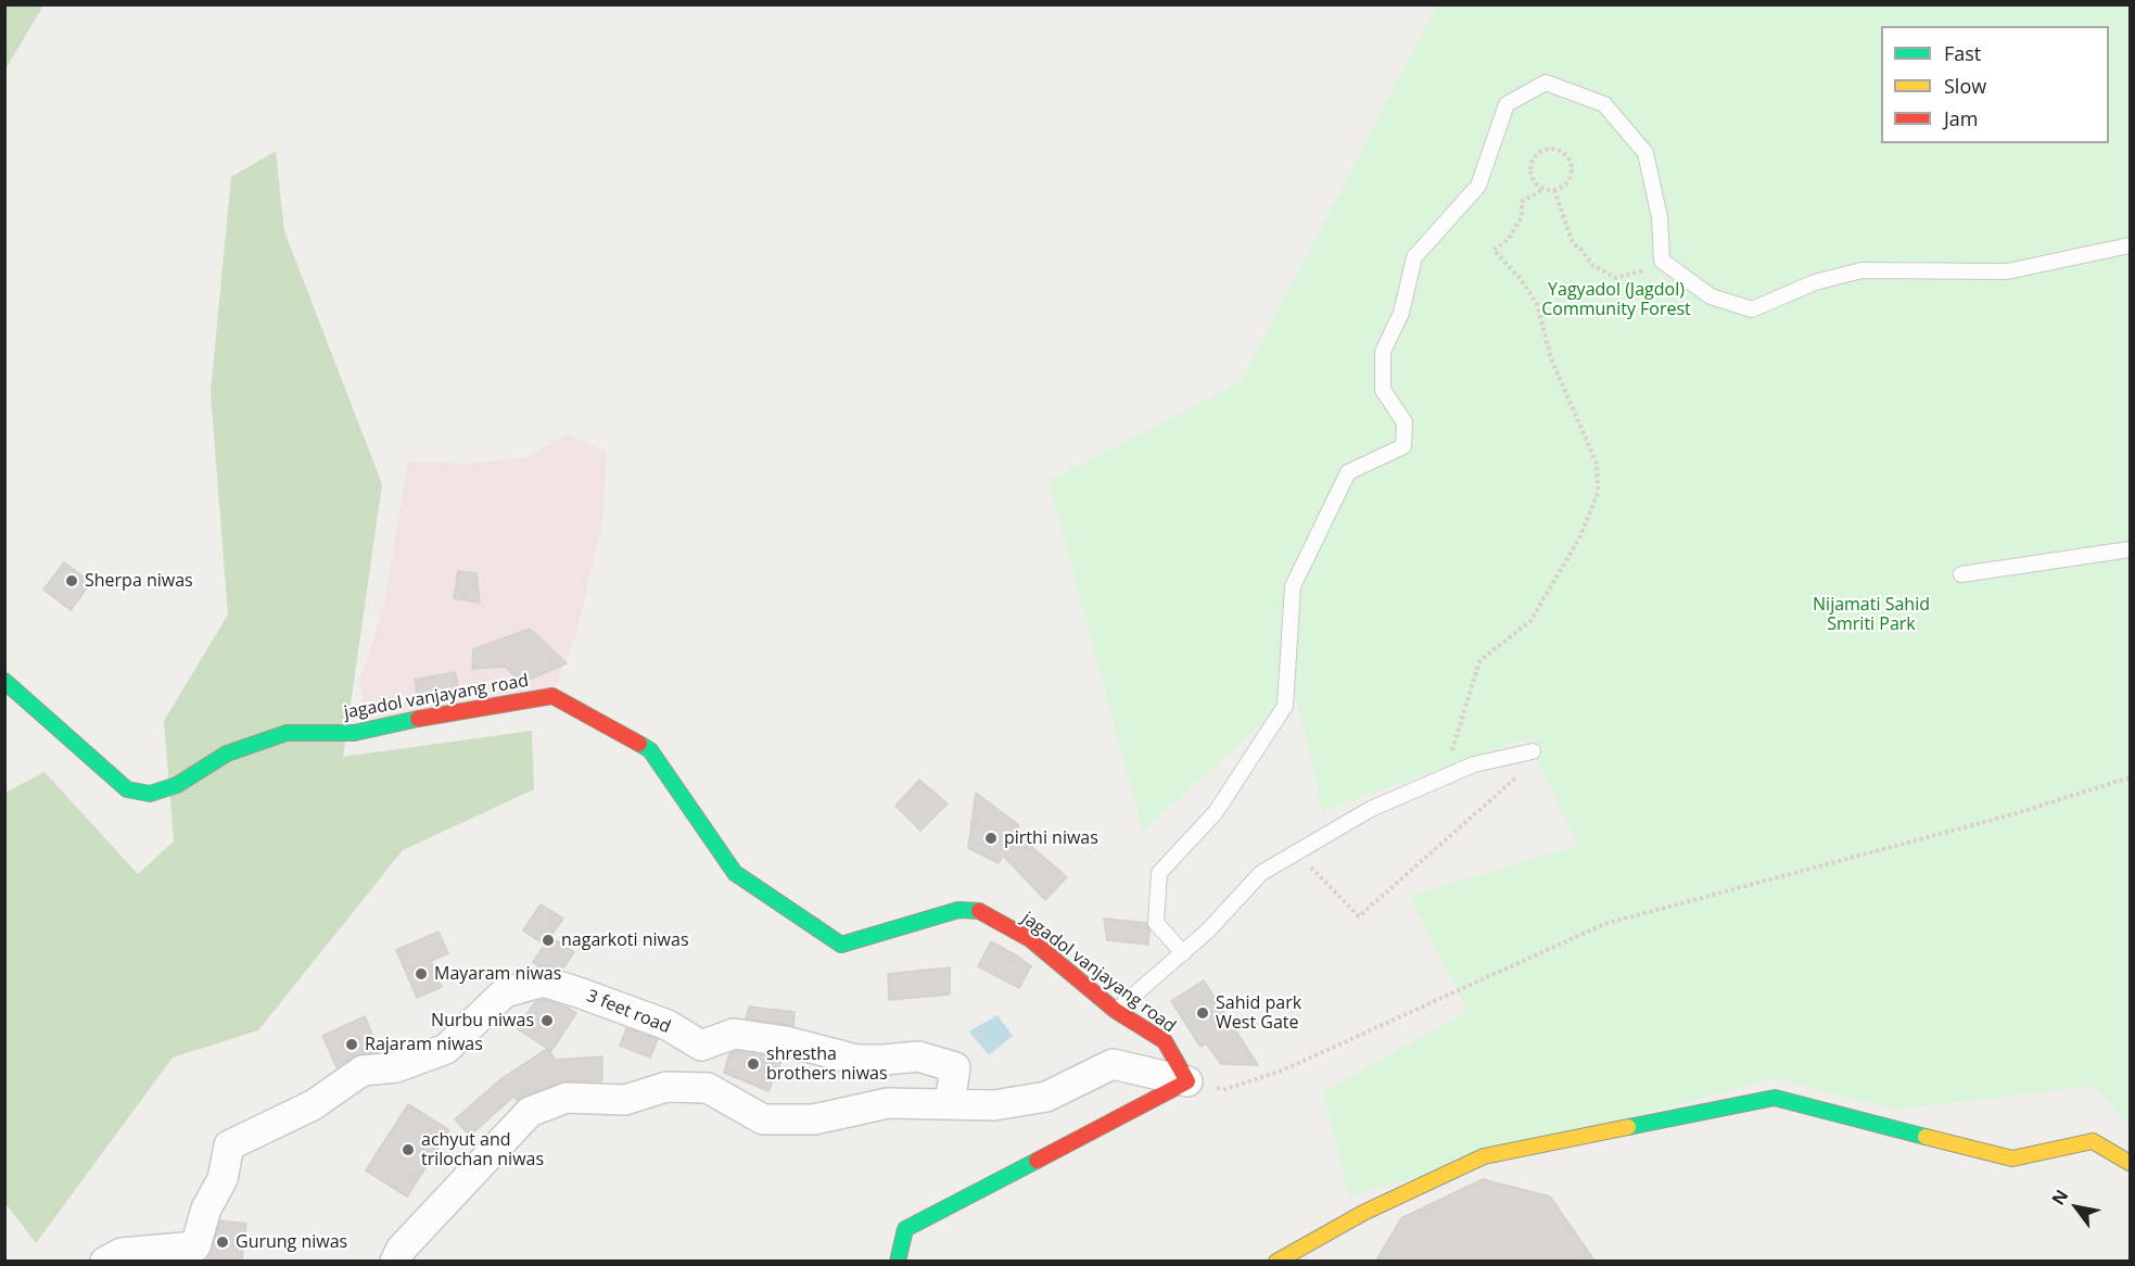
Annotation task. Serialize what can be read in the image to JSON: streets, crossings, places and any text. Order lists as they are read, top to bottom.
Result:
{
  "streets": {
    "street": ["jagadol vanjayang road", "3 feet road"]
  },
  "parks": ["Yagyadol (Jagdol) Community Forest", "Nijamati Sahid Smriti Park"],
  "places": [
    "Sherpa niwas",
    "pirthi niwas",
    "nagarkoti niwas",
    "Mayaram niwas",
    "Sahid park West Gate",
    "Nurbu niwas",
    "Rajaram niwas",
    "shrestha brothers niwas",
    "achyut and trilochan niwas",
    "Gurung niwas"
  ],
  "legend": ["Fast", "Slow", "Jam"],
  "north": "top left"
}
